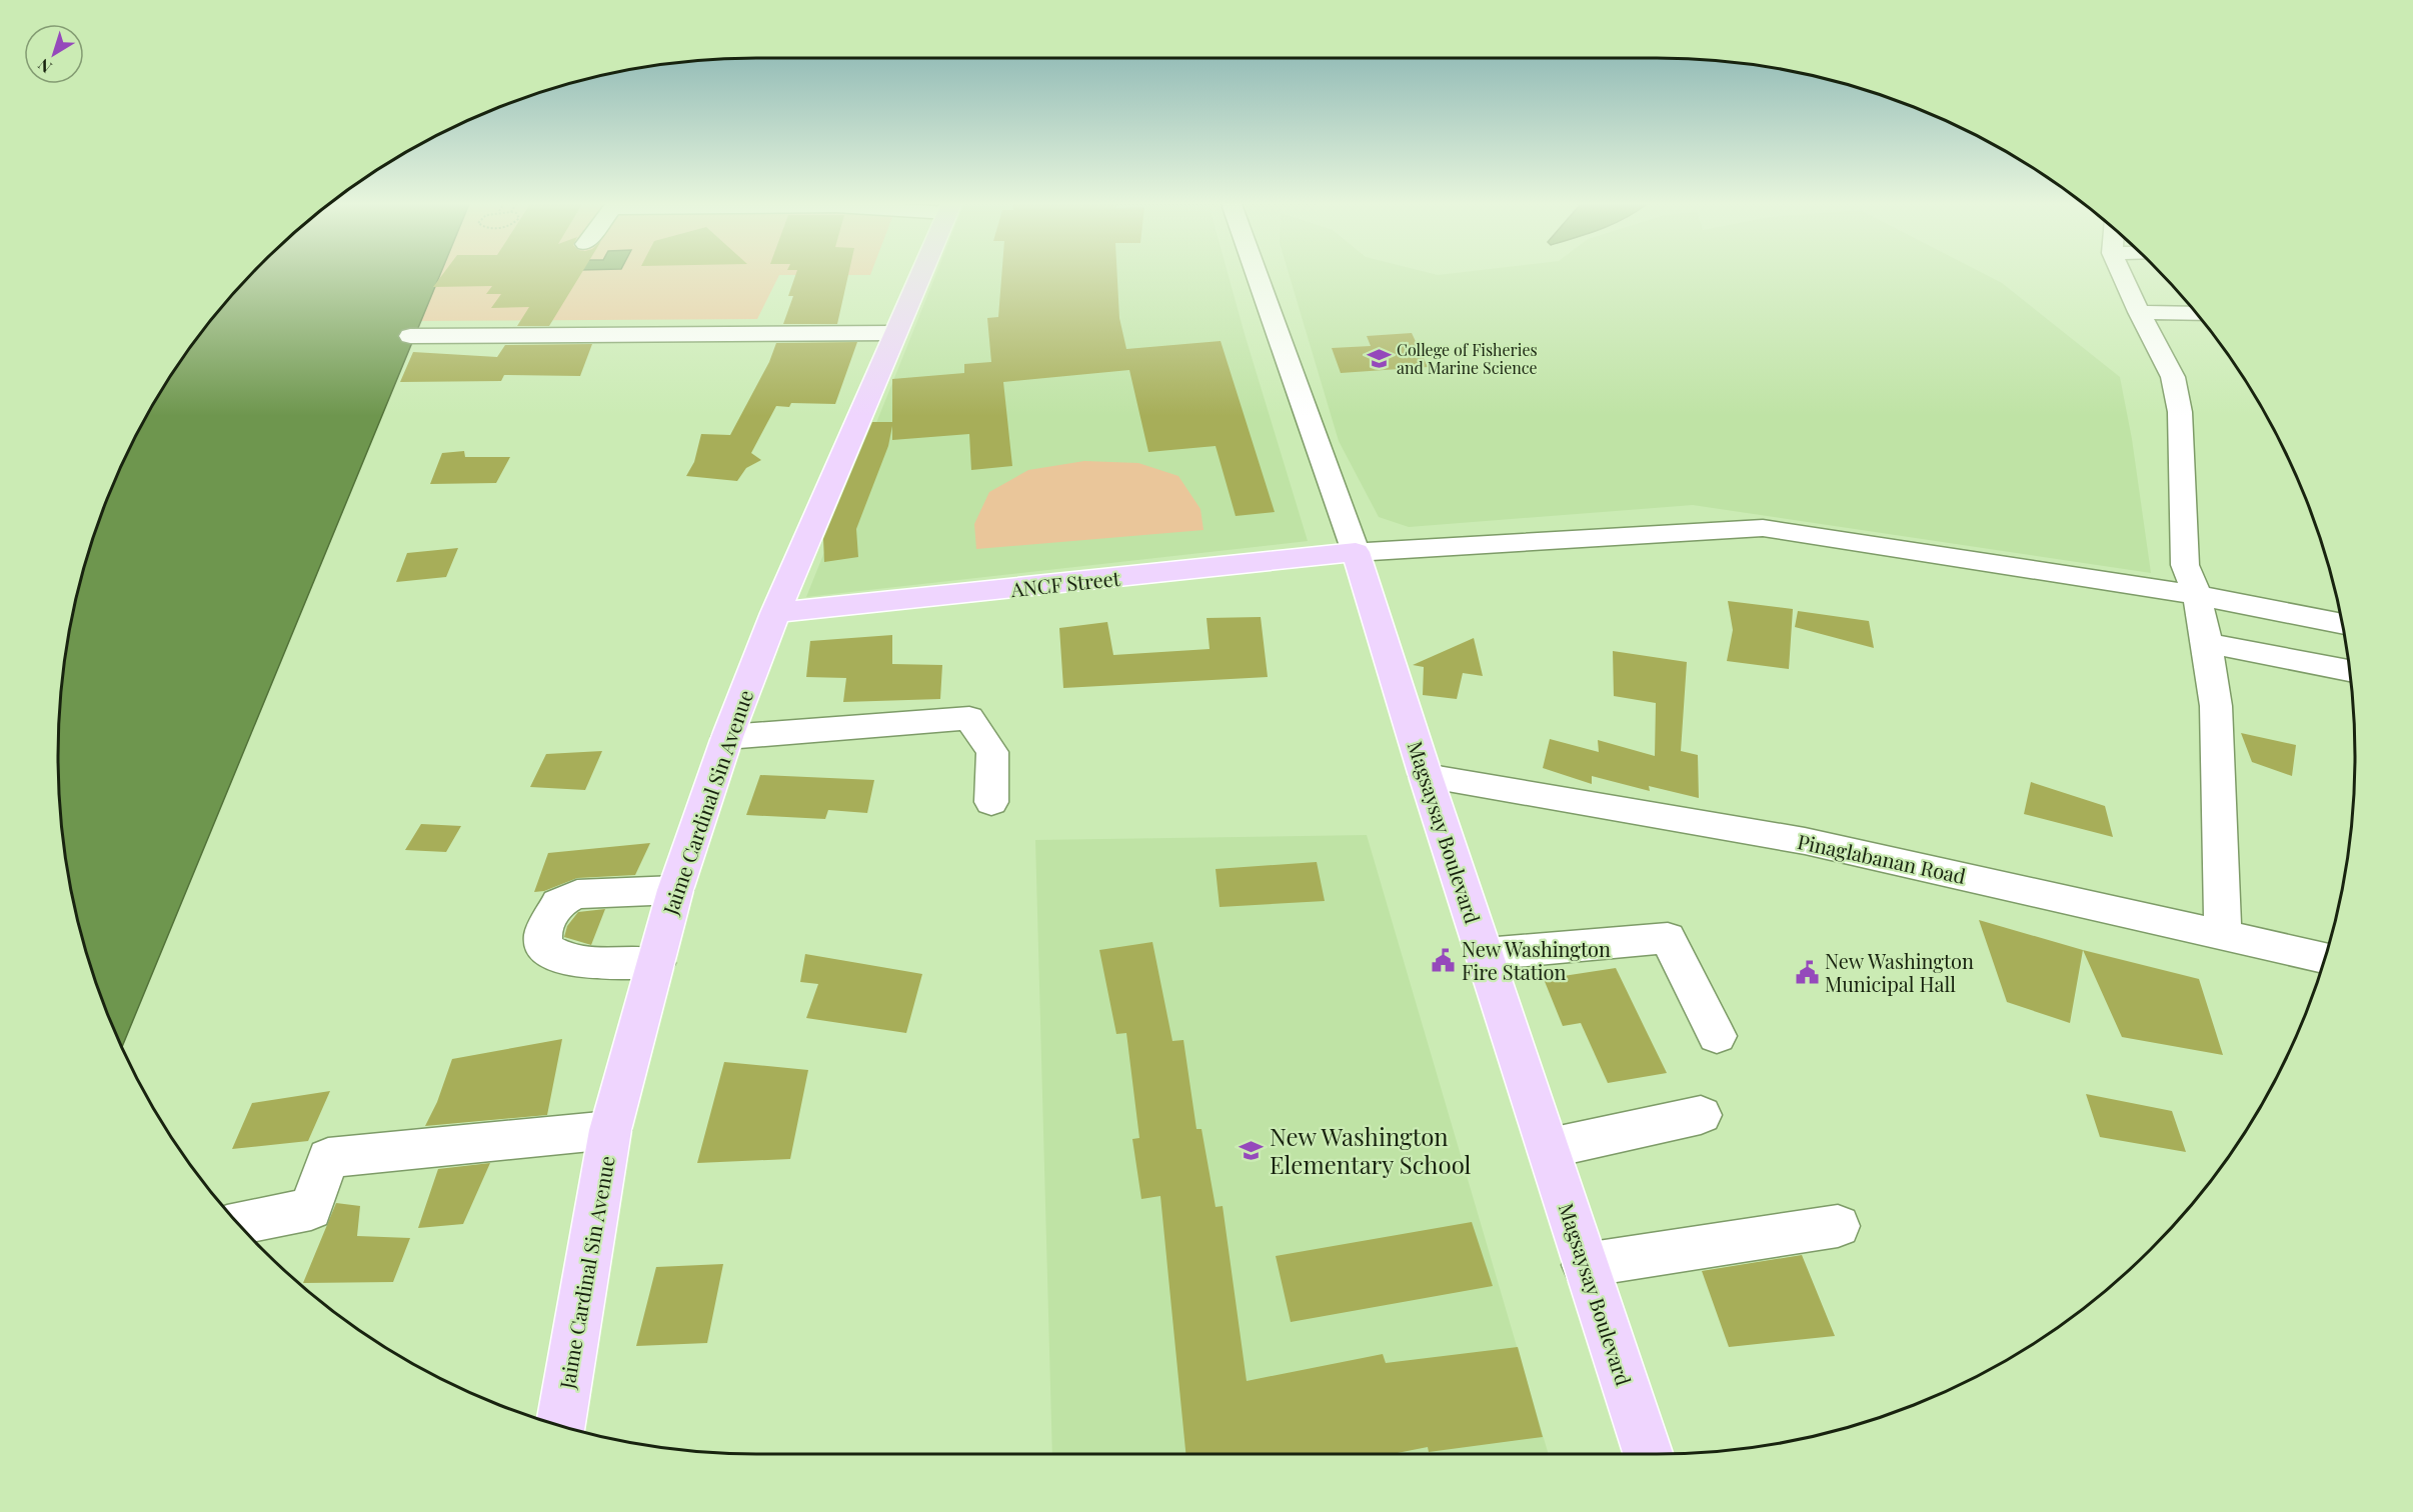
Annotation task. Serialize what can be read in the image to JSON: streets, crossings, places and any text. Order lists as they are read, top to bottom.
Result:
{
  "streets": {
    "main road": ["ANCF Street", "Jaime Cardinal Sin Avenue", "Magsaysay Boulevard"],
    "street": ["Pinaglabanan Road"]
  },
  "crossings": [
    ["ANCF Street", "Jaime Cardinal Sin Avenue"],
    ["ANCF Street", "Magsaysay Boulevard"],
    ["Magsaysay Boulevard", "Pinaglabanan Road"]
  ],
  "places": {
    "school or university": ["College of Fisheries and Marine Science", "New Washington Elementary School"],
    "public building": ["New Washington Fire Station", "New Washington Municipal Hall"]
  },
  "north": "bottom left"
}
